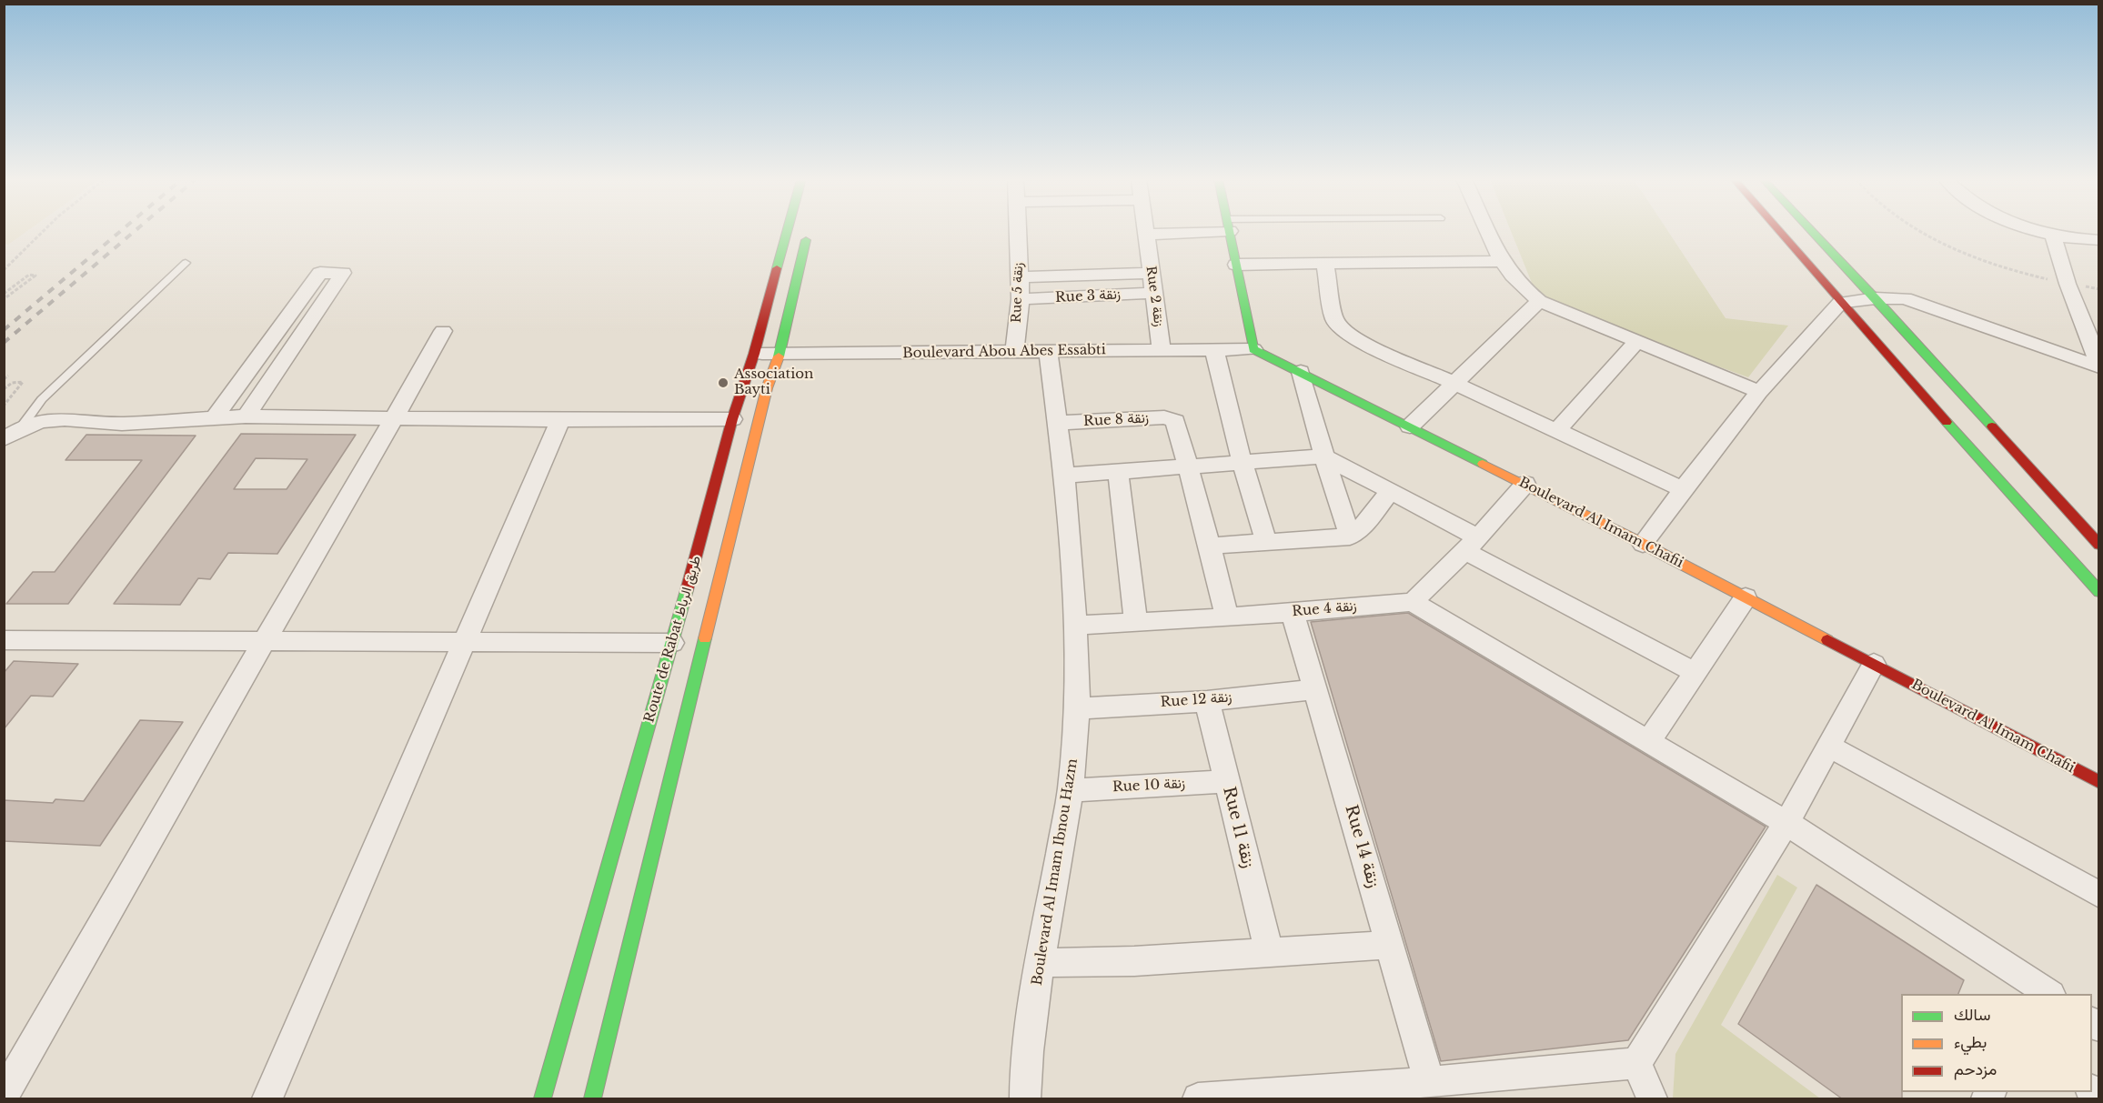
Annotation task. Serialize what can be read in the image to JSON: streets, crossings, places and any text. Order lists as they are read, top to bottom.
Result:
{
  "streets": {
    "street": [
      "Rue 5 زنقة",
      "Rue 3 زنقة",
      "Rue 2 زنقة",
      "Boulevard Abou Abes Essabti",
      "Rue 8 زنقة",
      "Boulevard Al Imam Chafii",
      "Rue 4 زنقة",
      "Route de Rabat طريق الرباط",
      "Rue 12 زنقة",
      "Rue 10 زنقة",
      "Rue 11 زنقة",
      "Rue 14 زنقة",
      "Boulevard Al Imam Ibnou Hazm"
    ]
  },
  "crossings": [
    ["Rue 5 زنقة", "Rue 3 زنقة"],
    ["Rue 5 زنقة", "Boulevard Abou Abes Essabti"],
    ["Rue 3 زنقة", "Rue 2 زنقة"],
    ["Rue 2 زنقة", "Boulevard Abou Abes Essabti"],
    ["Boulevard Abou Abes Essabti", "Boulevard Al Imam Chafii"],
    ["Boulevard Abou Abes Essabti", "Route de Rabat طريق الرباط"],
    ["Boulevard Abou Abes Essabti", "Boulevard Al Imam Ibnou Hazm"],
    ["Rue 8 زنقة", "Boulevard Al Imam Ibnou Hazm"],
    ["Rue 4 زنقة", "Rue 14 زنقة"],
    ["Rue 4 زنقة", "Boulevard Al Imam Ibnou Hazm"],
    ["Rue 12 زنقة", "Rue 11 زنقة"],
    ["Rue 12 زنقة", "Rue 14 زنقة"],
    ["Rue 12 زنقة", "Boulevard Al Imam Ibnou Hazm"],
    ["Rue 10 زنقة", "Rue 11 زنقة"],
    ["Rue 10 زنقة", "Boulevard Al Imam Ibnou Hazm"]
  ],
  "places": ["Association Bayti"],
  "legend": ["سالك", "بطيء", "مزدحم"]
}
